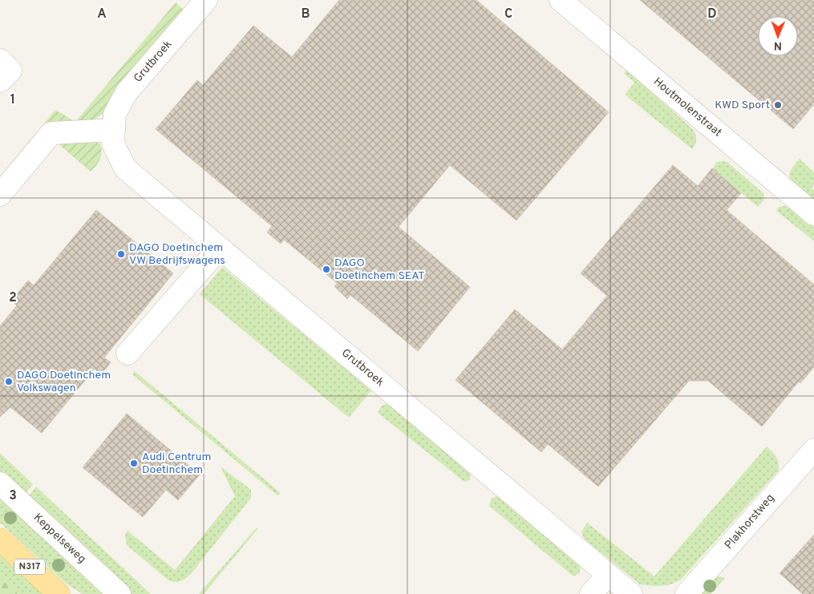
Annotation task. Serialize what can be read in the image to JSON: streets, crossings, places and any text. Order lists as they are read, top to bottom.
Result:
{
  "streets": {
    "main road": ["N317"],
    "street": [
      "Grutbroek",
      "Houtmolenstraat",
      "Plakhorstweg",
      "Keppelseweg"
    ]
  },
  "places": [
    "KWD Sport",
    "DAGO Doetinchem VW Bedrijfswagens",
    "DAGO Doetinchem SEAT",
    "DAGO Doetinchem Volkswagen",
    "Audi Centrum Doetinchem"
  ],
  "north": "bottom",
  "grid": {
    "columns": [
      "A",
      "B",
      "C",
      "D"
    ],
    "rows": ["1", "2", "3"]
  }
}
